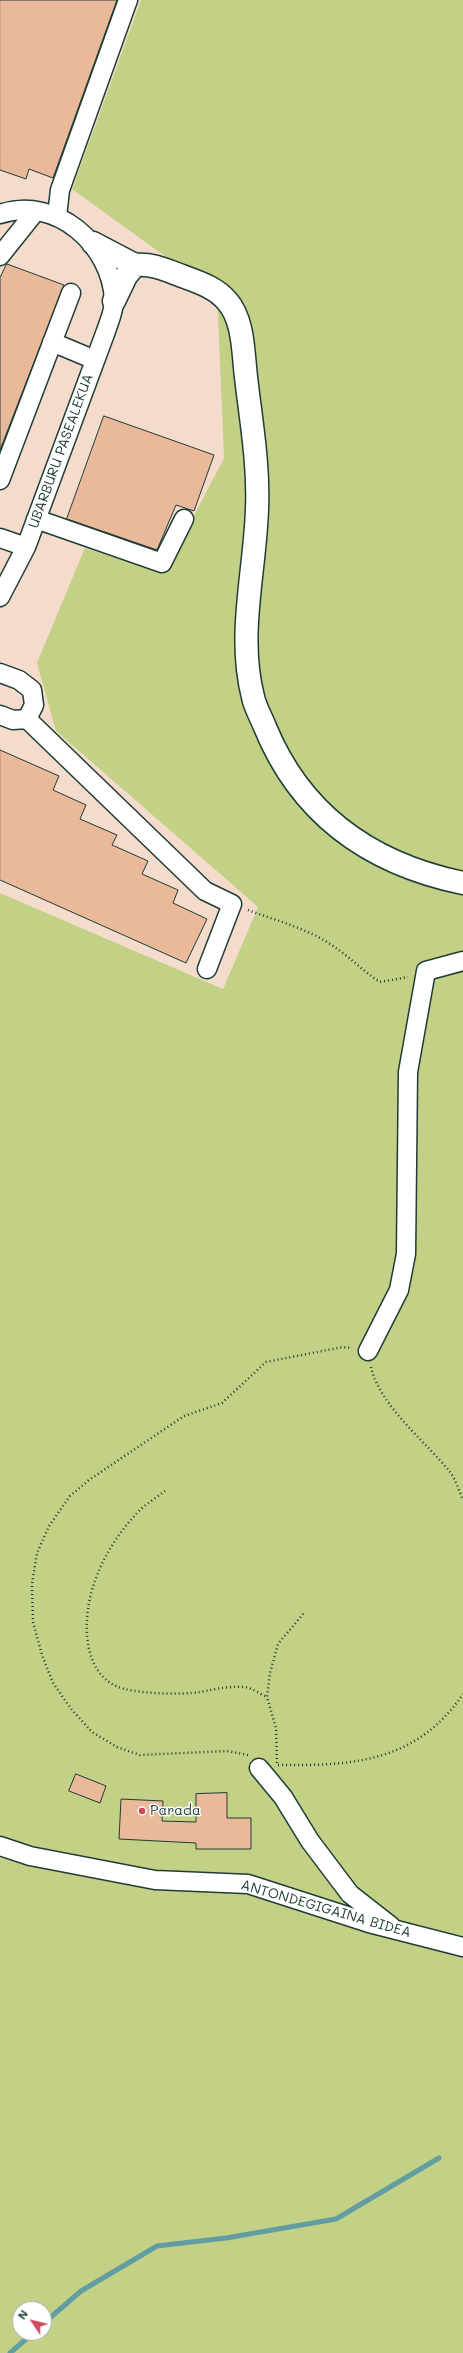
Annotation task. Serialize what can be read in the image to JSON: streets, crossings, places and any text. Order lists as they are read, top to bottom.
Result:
{
  "streets": {
    "main road": ["UBARBURU PASEALEKUA"],
    "street": ["ANTONDEGIGAINA BIDEA"]
  },
  "places": ["Parada"],
  "north": "top left"
}
